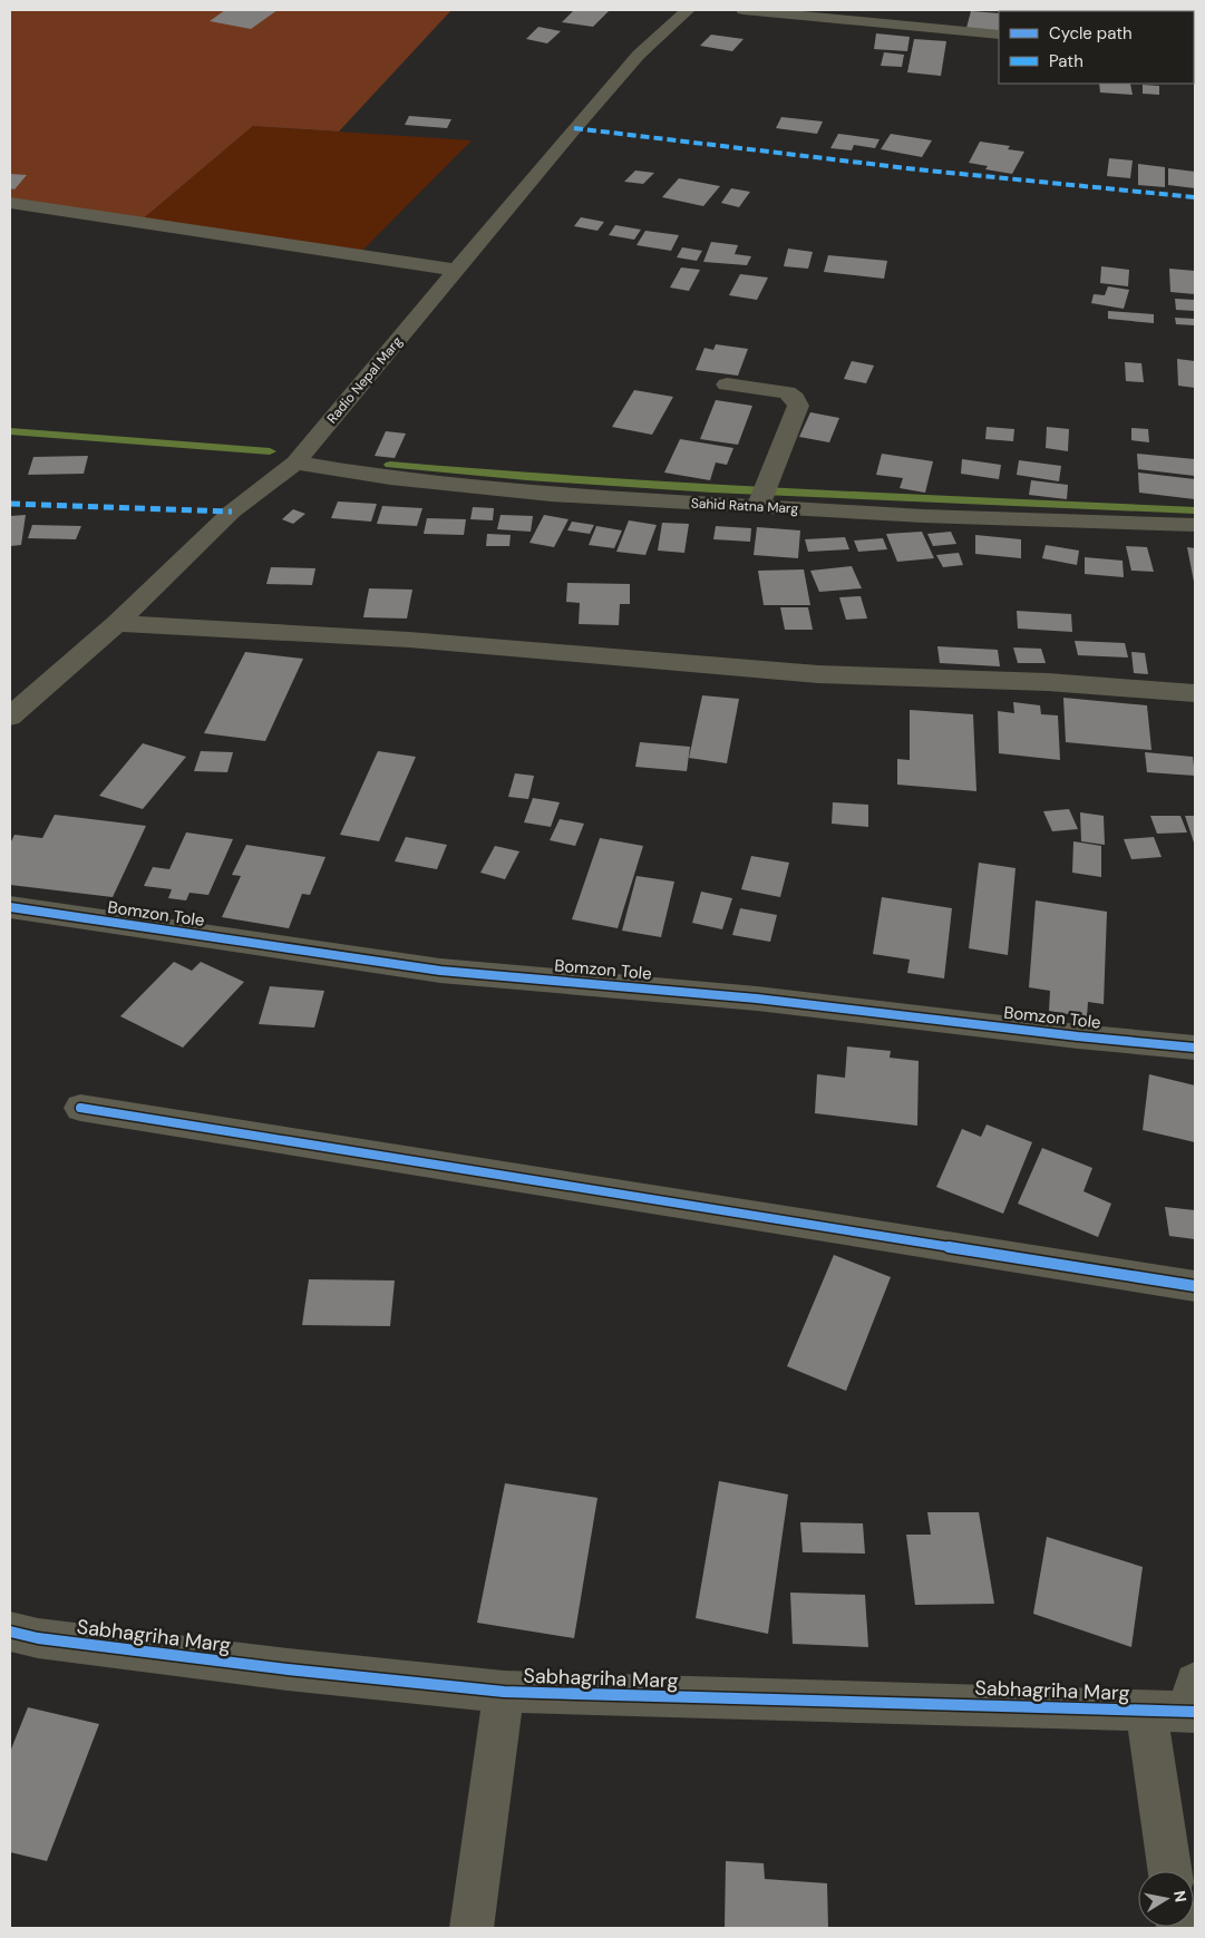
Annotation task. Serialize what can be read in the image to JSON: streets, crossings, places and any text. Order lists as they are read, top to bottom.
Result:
{
  "streets": {
    "street": [
      "Radio Nepal Marg",
      "Sahid Ratna Marg",
      "Bomzon Tole",
      "Sabhagriha Marg"
    ]
  },
  "crossings": [
    ["Radio Nepal Marg", "Sahid Ratna Marg"]
  ],
  "legend": ["Cycle path", "Path"],
  "north": "right"
}
